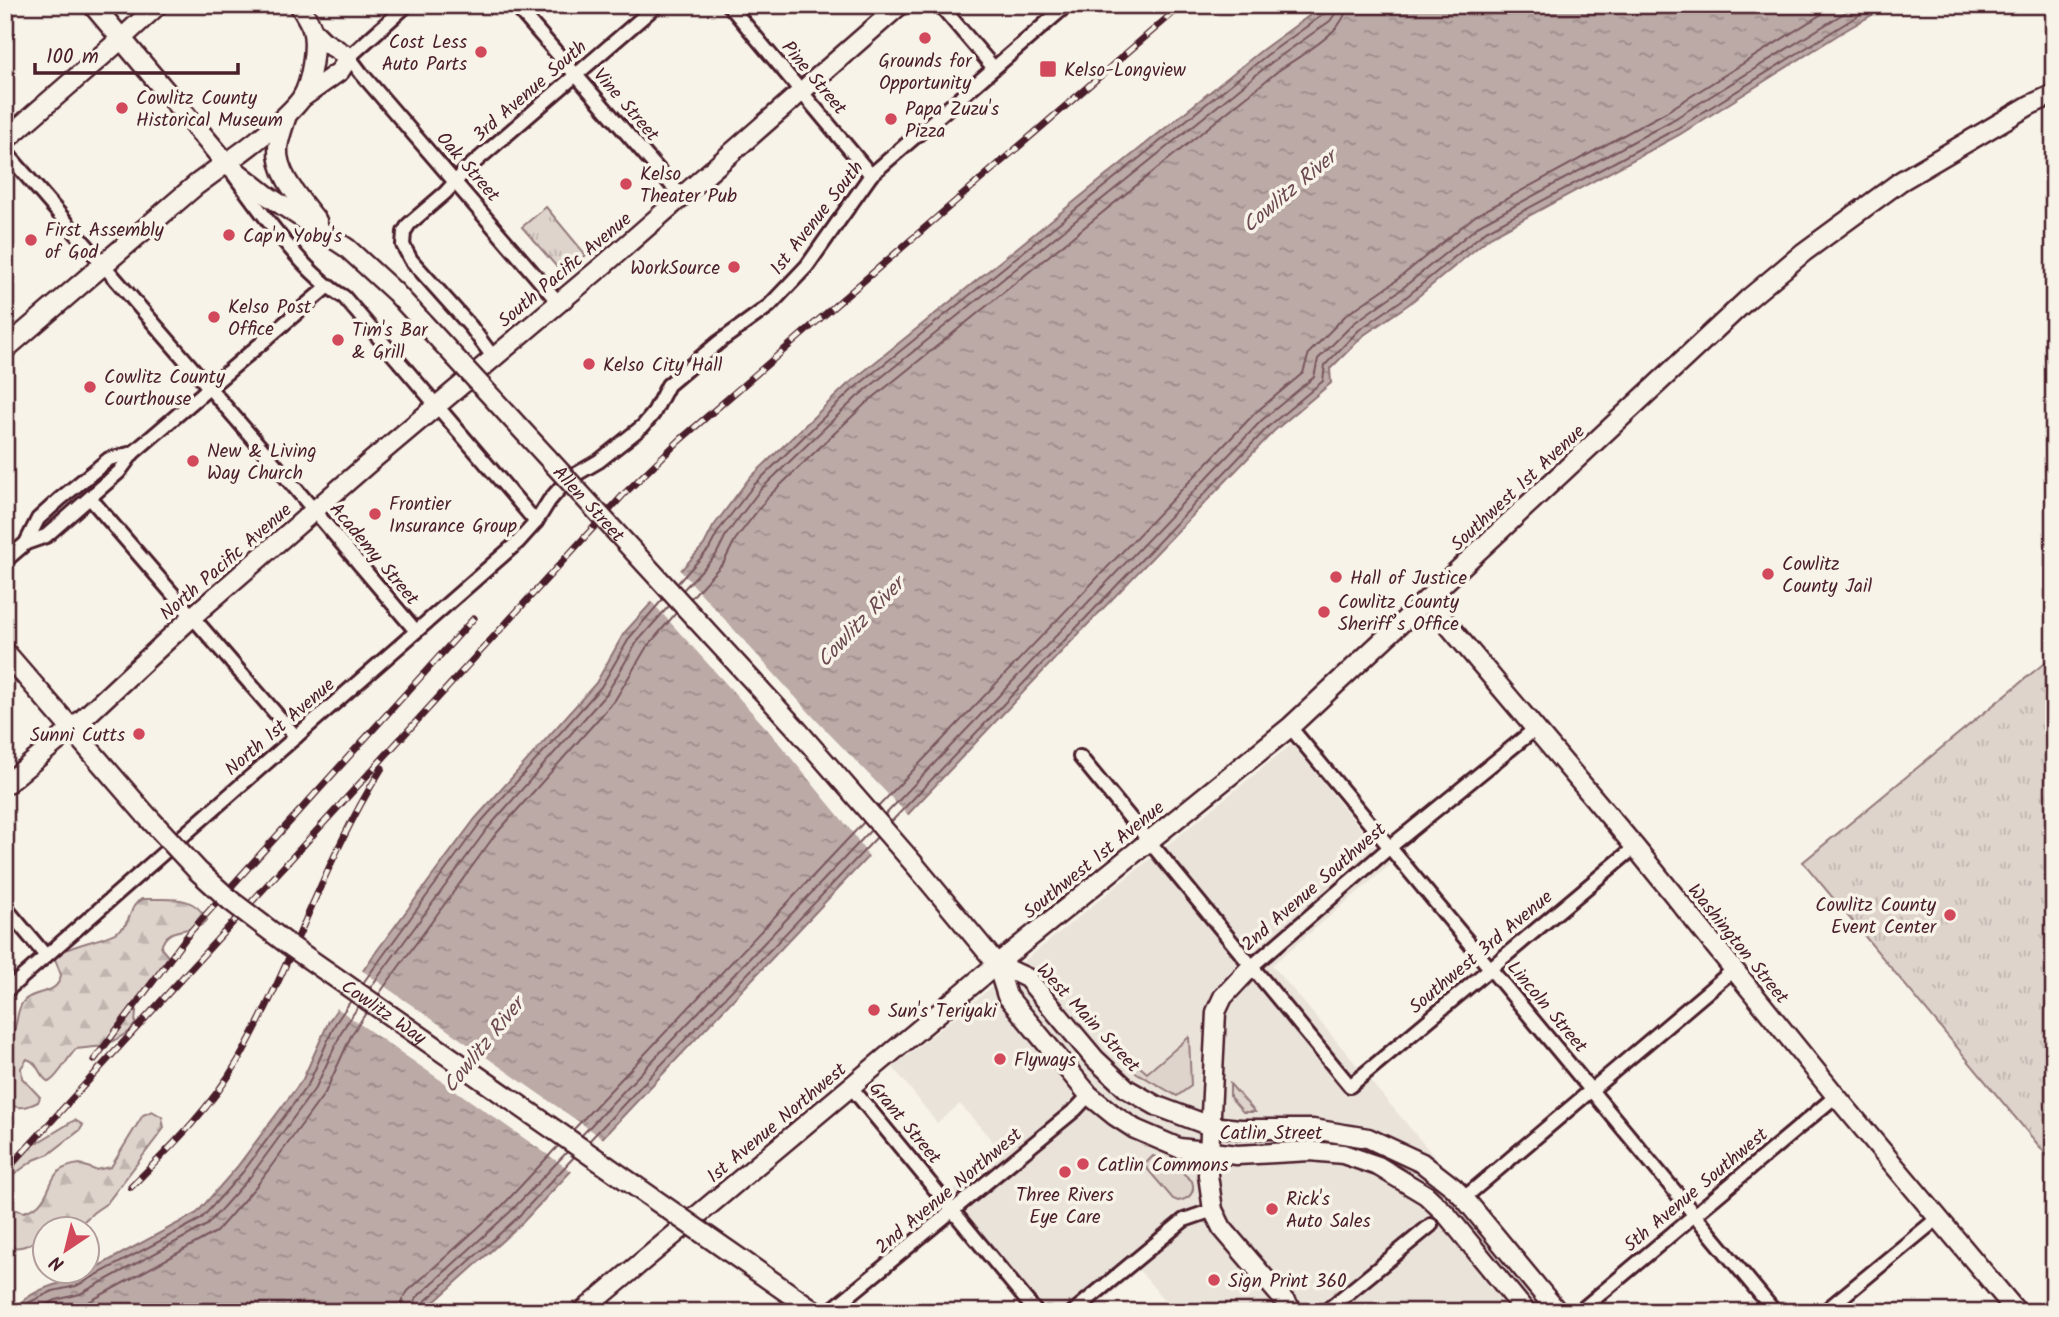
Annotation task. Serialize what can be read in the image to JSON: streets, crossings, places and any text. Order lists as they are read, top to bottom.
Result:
{
  "streets": {
    "main road": [
      "South Pacific Avenue",
      "Southwest 1st Avenue",
      "Allen Street",
      "North Pacific Avenue",
      "2nd Avenue Southwest",
      "Washington Street",
      "Cowlitz Way",
      "West Main Street",
      "1st Avenue Northwest",
      "Catlin Street"
    ],
    "street": [
      "Pine Street",
      "3rd Avenue South",
      "Vine Street",
      "Oak Street",
      "1st Avenue South",
      "Academy Street",
      "North 1st Avenue",
      "Southwest 3rd Avenue",
      "Lincoln Street",
      "Grant Street",
      "5th Avenue Southwest",
      "2nd Avenue Northwest"
    ]
  },
  "crossings": [
    ["Pine Street", "1st Avenue South"],
    ["Pine Street", "South Pacific Avenue"],
    ["3rd Avenue South", "Vine Street"],
    ["3rd Avenue South", "Oak Street"],
    ["3rd Avenue South", "South Pacific Avenue"],
    ["Vine Street", "South Pacific Avenue"],
    ["Oak Street", "South Pacific Avenue"],
    ["1st Avenue South", "North 1st Avenue"],
    ["South Pacific Avenue", "North Pacific Avenue"],
    ["Southwest 1st Avenue", "Washington Street"],
    ["Southwest 1st Avenue", "Lincoln Street"],
    ["Southwest 1st Avenue", "West Main Street"],
    ["Southwest 1st Avenue", "1st Avenue Northwest"],
    ["Southwest 1st Avenue", "Catlin Street"],
    ["Allen Street", "North Pacific Avenue"],
    ["Allen Street", "North 1st Avenue"],
    ["Allen Street", "West Main Street"],
    ["Academy Street", "North Pacific Avenue"],
    ["Academy Street", "North 1st Avenue"],
    ["North Pacific Avenue", "Cowlitz Way"],
    ["2nd Avenue Southwest", "Washington Street"],
    ["2nd Avenue Southwest", "Southwest 3rd Avenue"],
    ["2nd Avenue Southwest", "Lincoln Street"],
    ["2nd Avenue Southwest", "West Main Street"],
    ["2nd Avenue Southwest", "Catlin Street"],
    ["Washington Street", "Southwest 3rd Avenue"],
    ["Washington Street", "5th Avenue Southwest"],
    ["Southwest 3rd Avenue", "Lincoln Street"],
    ["Lincoln Street", "5th Avenue Southwest"],
    ["West Main Street", "1st Avenue Northwest"],
    ["West Main Street", "Catlin Street"],
    ["1st Avenue Northwest", "Grant Street"],
    ["1st Avenue Northwest", "Catlin Street"],
    ["Grant Street", "2nd Avenue Northwest"],
    ["Catlin Street", "2nd Avenue Northwest"]
  ],
  "water": ["Cowlitz River"],
  "places": {
    "other": [
      "Grounds for Opportunity",
      "Cost Less Auto Parts",
      "Cowlitz County Historical Museum",
      "Papa Zuzu's Pizza",
      "Kelso Theater Pub",
      "Cap'n Yoby's",
      "First Assembly of God",
      "WorkSource",
      "Kelso Post Office",
      "Tim's Bar & Grill",
      "Kelso City Hall",
      "Cowlitz County Courthouse",
      "New & Living Way Church",
      "Frontier Insurance Group",
      "Cowlitz County Jail",
      "Hall of Justice",
      "Cowlitz County Sheriff’s Office",
      "Sunni Cutts",
      "Cowlitz County Event Center",
      "Sun's Teriyaki",
      "Flyways",
      "Catlin Commons",
      "Three Rivers Eye Care",
      "Rick's Auto Sales",
      "Sign Print 360"
    ],
    "transit": ["Kelso-Longview"]
  },
  "scale_bar": "100 m",
  "north": "bottom left"
}
